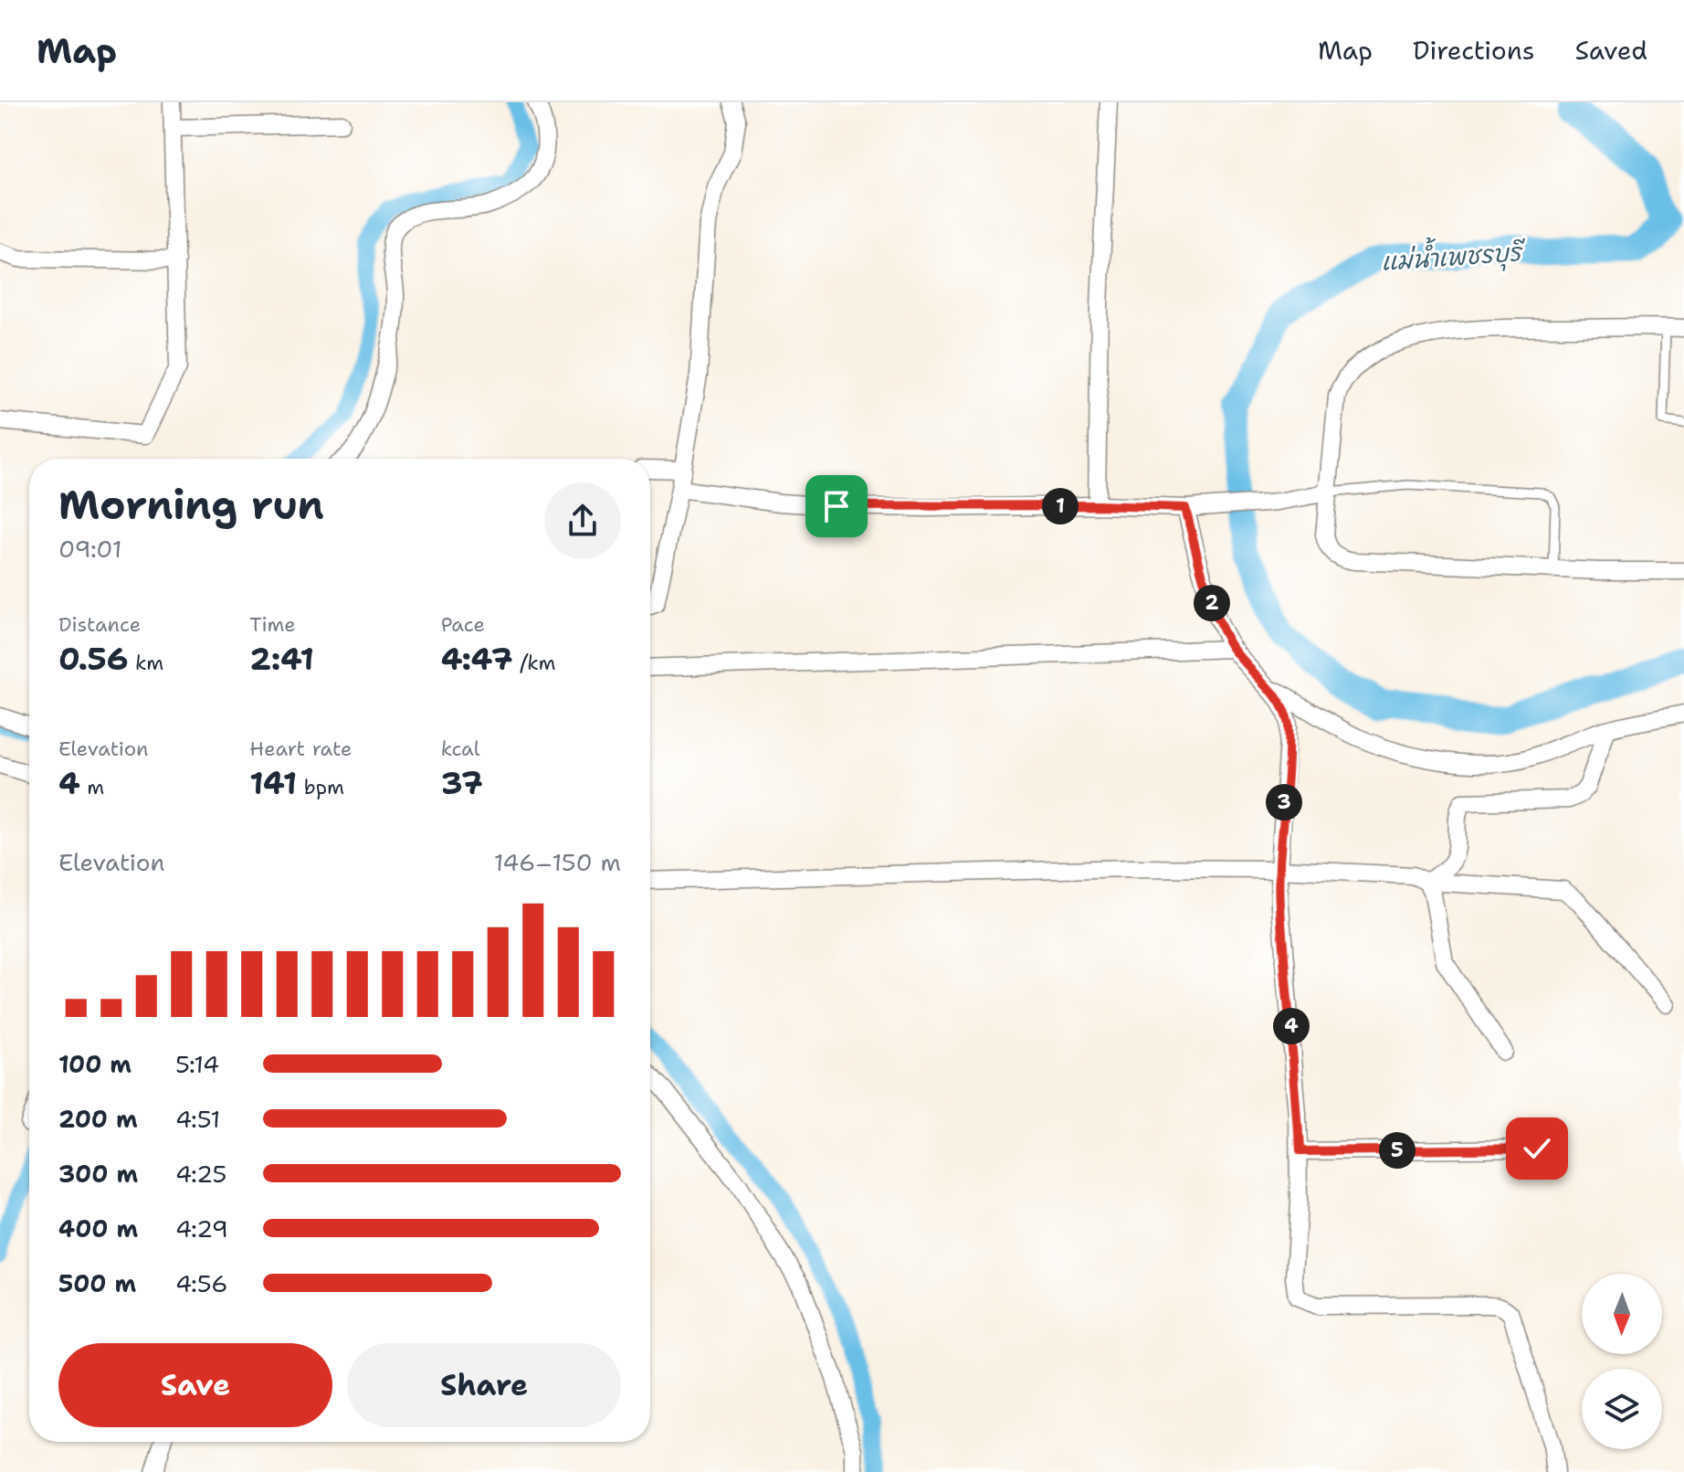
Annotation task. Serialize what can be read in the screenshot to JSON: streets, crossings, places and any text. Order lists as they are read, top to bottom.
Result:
{
  "water": ["แม่น้ำเพชรบุรี"],
  "north": "bottom",
  "page": {
    "header": "Map",
    "nav": ["Map", "Directions", "Saved"],
    "heading": ["Morning run", "09:01"],
    "pins": [
      "1",
      "2",
      "3",
      "4",
      "5"
    ],
    "stats": [
      ["Distance", "0.56 km"],
      ["Time", "2:41"],
      ["Pace", "4:47 /km"],
      ["Elevation", "4 m"],
      ["Heart rate", "141 bpm"],
      ["kcal", "37"]
    ],
    "chart": ["Elevation", "146–150 m"],
    "list": [
      {
        "name": "100 m",
        "note": "5:14"
      },
      {
        "name": "200 m",
        "note": "4:51"
      },
      {
        "name": "300 m",
        "note": "4:25"
      },
      {
        "name": "400 m",
        "note": "4:29"
      },
      {
        "name": "500 m",
        "note": "4:56"
      }
    ],
    "buttons": ["Save", "Share"]
  }
}
